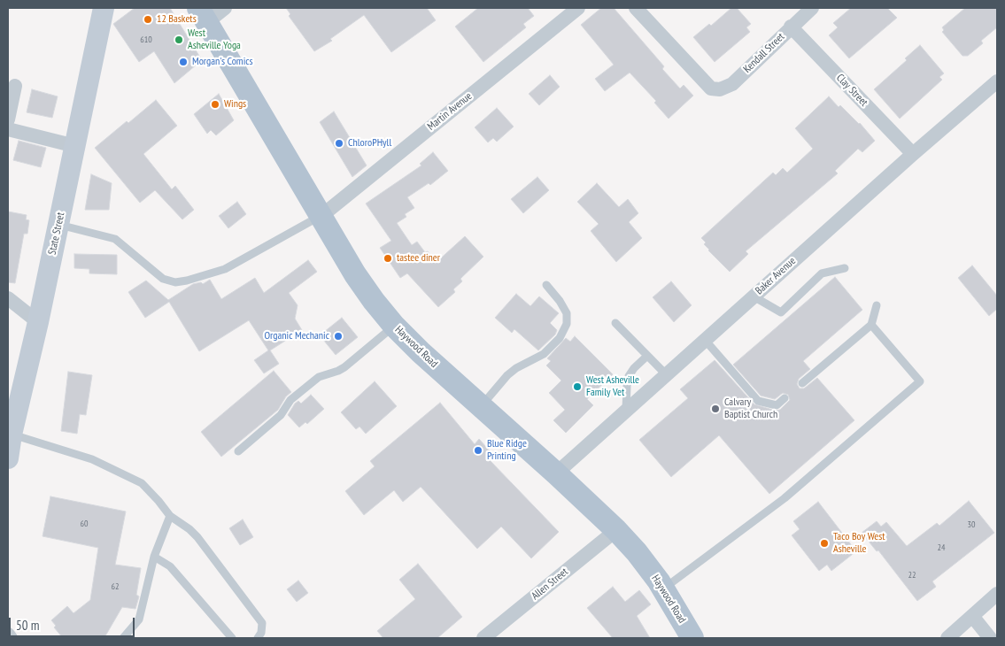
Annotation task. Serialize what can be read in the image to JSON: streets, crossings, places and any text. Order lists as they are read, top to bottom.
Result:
{
  "streets": {
    "main road": ["Haywood Road"],
    "street": [
      "Kendall Street",
      "Clay Street",
      "Martin Avenue",
      "State Street",
      "Baker Avenue",
      "Allen Street"
    ]
  },
  "crossings": [
    ["Kendall Street", "Clay Street"],
    ["Clay Street", "Baker Avenue"],
    ["Martin Avenue", "Haywood Road"],
    ["Baker Avenue", "Haywood Road"],
    ["Haywood Road", "Allen Street"]
  ],
  "places": [
    "12 Baskets",
    "West Asheville Yoga",
    "Morgan's Comics",
    "Wings",
    "ChloroPHyll",
    "tastee diner",
    "Organic Mechanic",
    "West Asheville Family Vet",
    "Calvary Baptist Church",
    "Blue Ridge Printing",
    "Taco Boy West Asheville"
  ],
  "house_numbers": [
    "610",
    "60",
    "30",
    "24",
    "22",
    "62"
  ],
  "scale_bar": "50 m"
}
